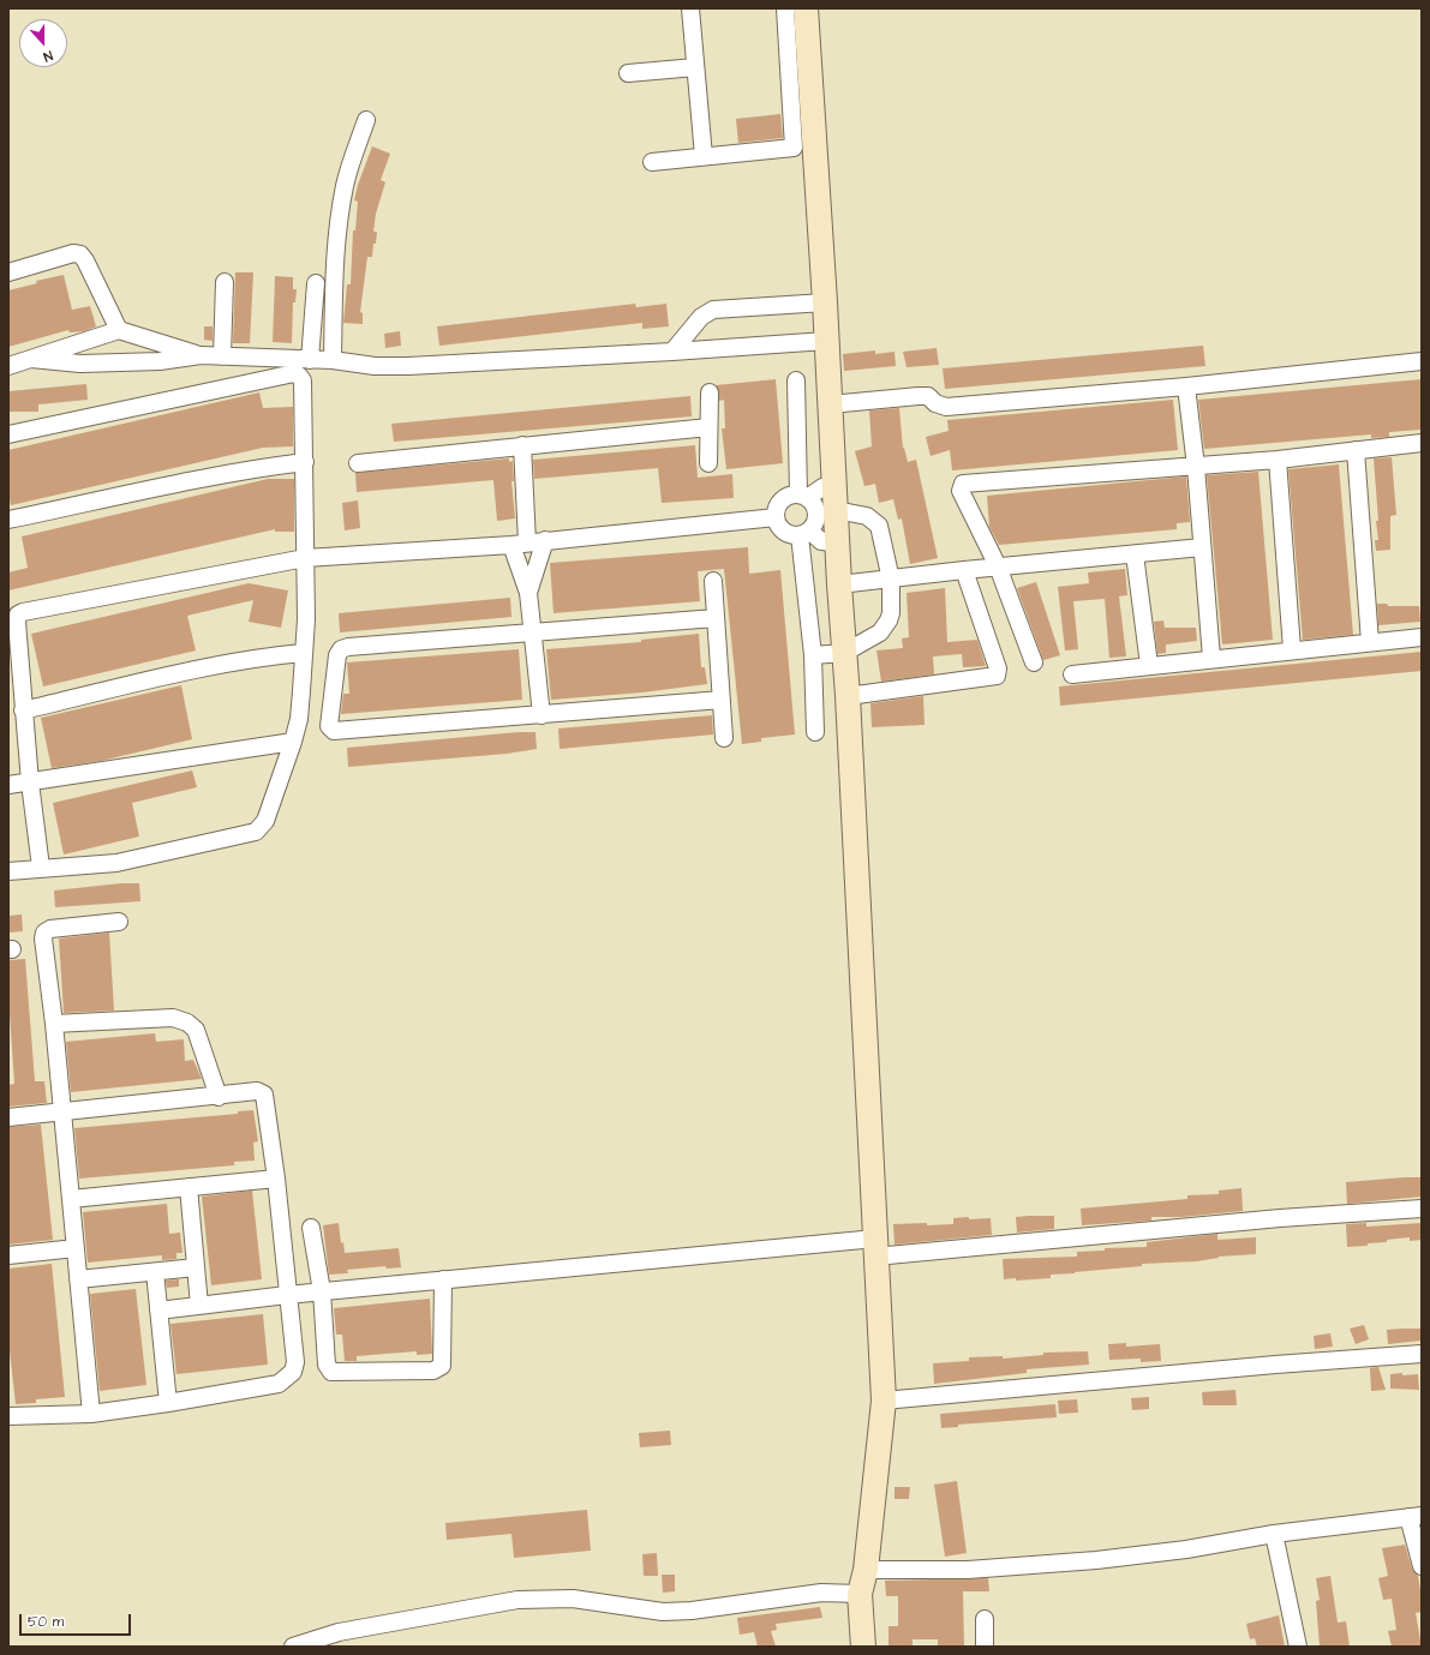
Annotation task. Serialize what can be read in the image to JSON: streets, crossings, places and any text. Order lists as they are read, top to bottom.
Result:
{
  "scale_bar": "50 m",
  "north": "bottom"
}
